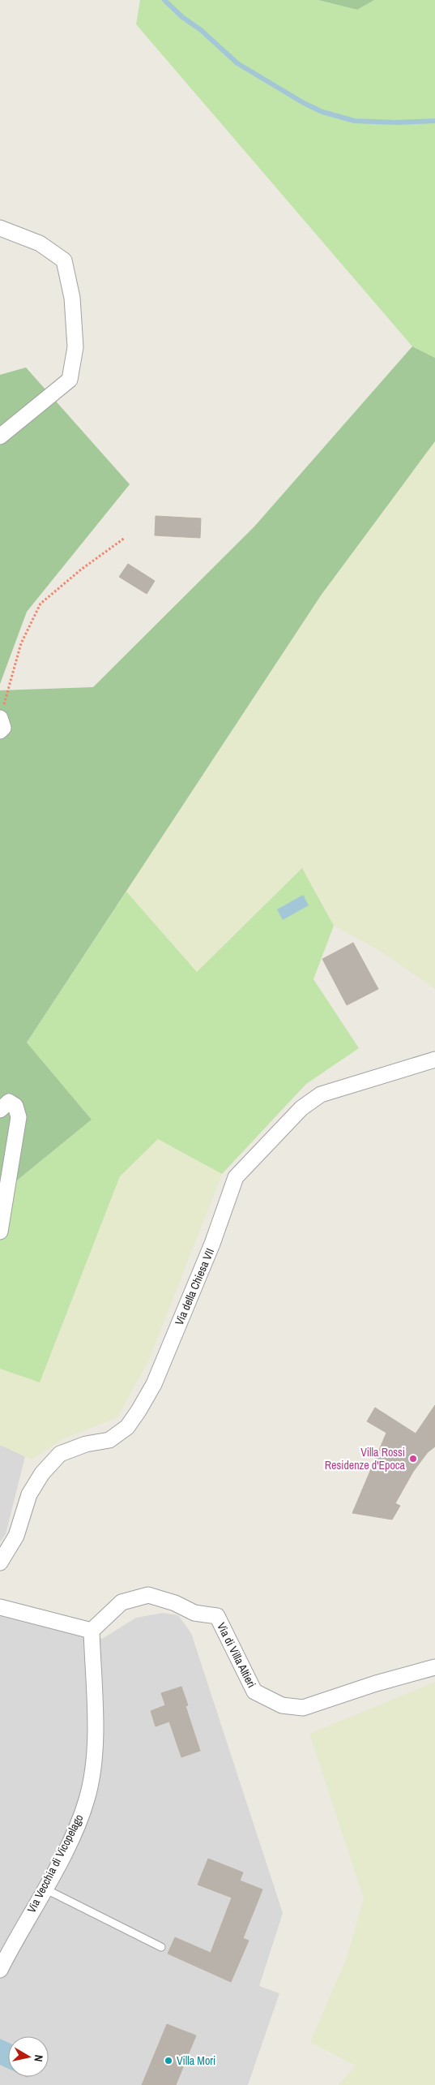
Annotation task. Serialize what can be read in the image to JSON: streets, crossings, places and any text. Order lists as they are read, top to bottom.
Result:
{
  "streets": {
    "street": ["Via della Chiesa VII", "Via di Villa Altieri", "Via Vecchia di Vicopelago"]
  },
  "crossings": [
    ["Via di Villa Altieri", "Via Vecchia di Vicopelago"]
  ],
  "places": ["Villa Rossi Residenze d'Epoca", "Villa Mori"],
  "north": "right"
}
